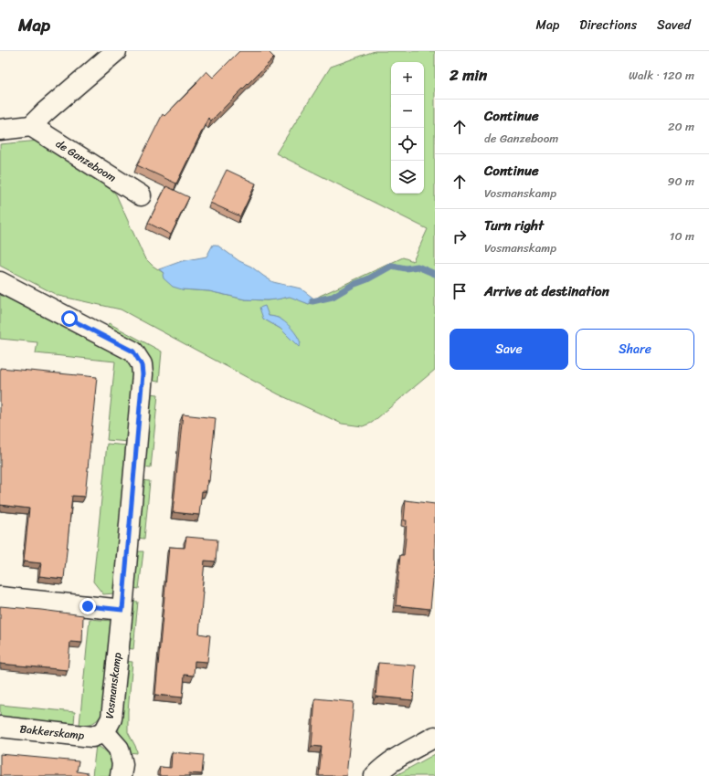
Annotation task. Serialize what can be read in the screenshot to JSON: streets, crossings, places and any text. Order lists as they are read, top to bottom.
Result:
{
  "streets": {
    "street": ["de Ganzeboom", "Vosmanskamp", "Bakkerskamp"]
  },
  "crossings": [
    ["Vosmanskamp", "Bakkerskamp"]
  ],
  "page": {
    "header": "Map",
    "nav": ["Map", "Directions", "Saved"],
    "heading": ["2 min", "Walk · 120 m"],
    "map_buttons": ["+", "−"],
    "list": [
      ["Continue", "de Ganzeboom", "20 m"],
      ["Continue", "Vosmanskamp", "90 m"],
      ["Turn right", "Vosmanskamp", "10 m"],
      "Arrive at destination"
    ],
    "buttons": ["Save", "Share"]
  }
}
